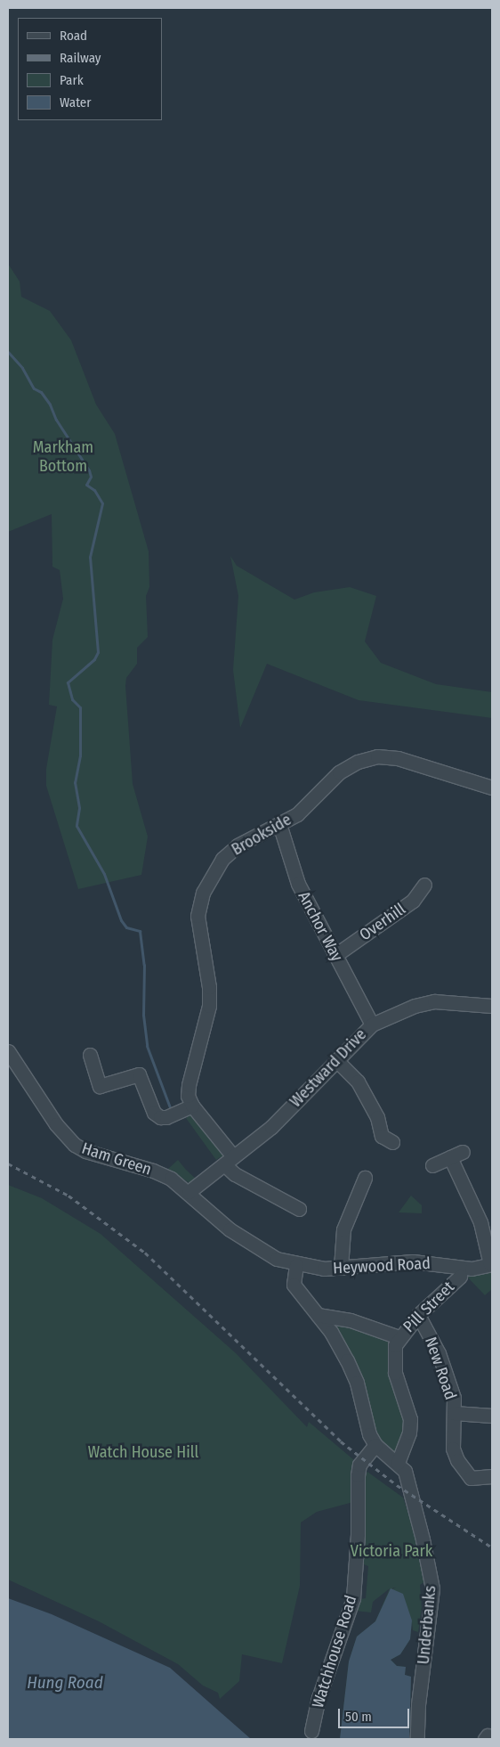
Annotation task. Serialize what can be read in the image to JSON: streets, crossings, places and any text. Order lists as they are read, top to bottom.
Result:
{
  "streets": {
    "street": [
      "Brookside",
      "Overhill",
      "Anchor Way",
      "Westward Drive",
      "Ham Green",
      "Heywood Road",
      "Pill Street",
      "New Road",
      "Underbanks",
      "Watchhouse Road"
    ]
  },
  "crossings": [
    ["Brookside", "Anchor Way"],
    ["Overhill", "Anchor Way"],
    ["Anchor Way", "Westward Drive"],
    ["Westward Drive", "Ham Green"],
    ["Ham Green", "Heywood Road"],
    ["Pill Street", "New Road"]
  ],
  "water": ["Hung Road"],
  "parks": ["Markham Bottom", "Watch House Hill", "Victoria Park"],
  "legend": [
    "Road",
    "Railway",
    "Park",
    "Water"
  ],
  "scale_bar": "50 m"
}
